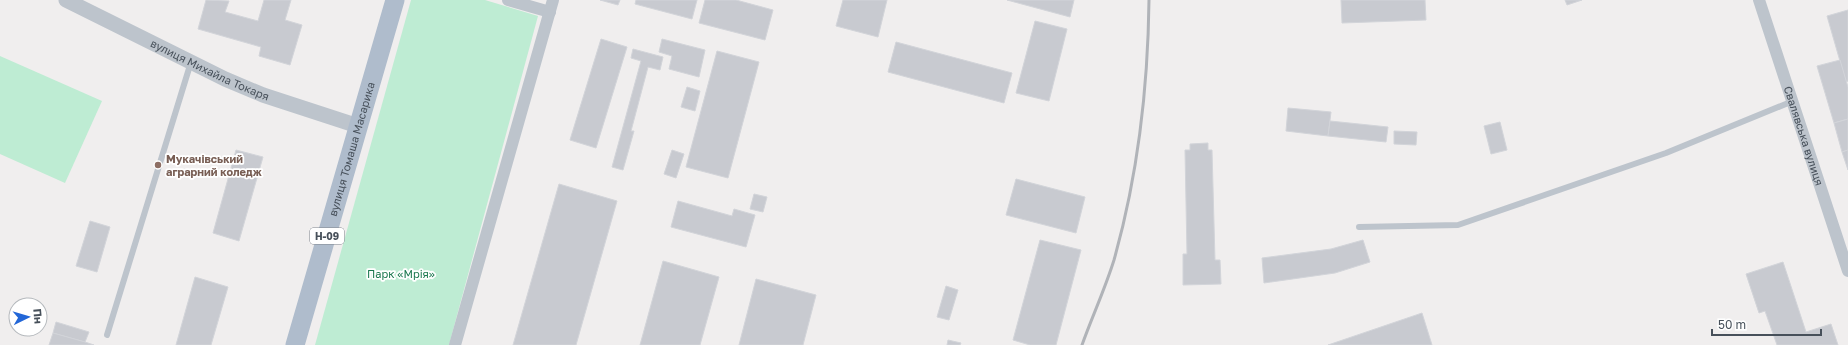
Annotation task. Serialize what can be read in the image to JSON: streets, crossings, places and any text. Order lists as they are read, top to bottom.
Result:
{
  "streets": {
    "main road": ["вулиця Томаша Масарика", "Н-09"],
    "street": ["вулиця Михайла Токаря", "Свалявська вулиця"]
  },
  "crossings": [
    ["вулиця Михайла Токаря", "вулиця Томаша Масарика"]
  ],
  "parks": ["Парк «Мрія»"],
  "places": ["Мукачівський аграрний коледж"],
  "scale_bar": "50 m",
  "north": "right"
}
